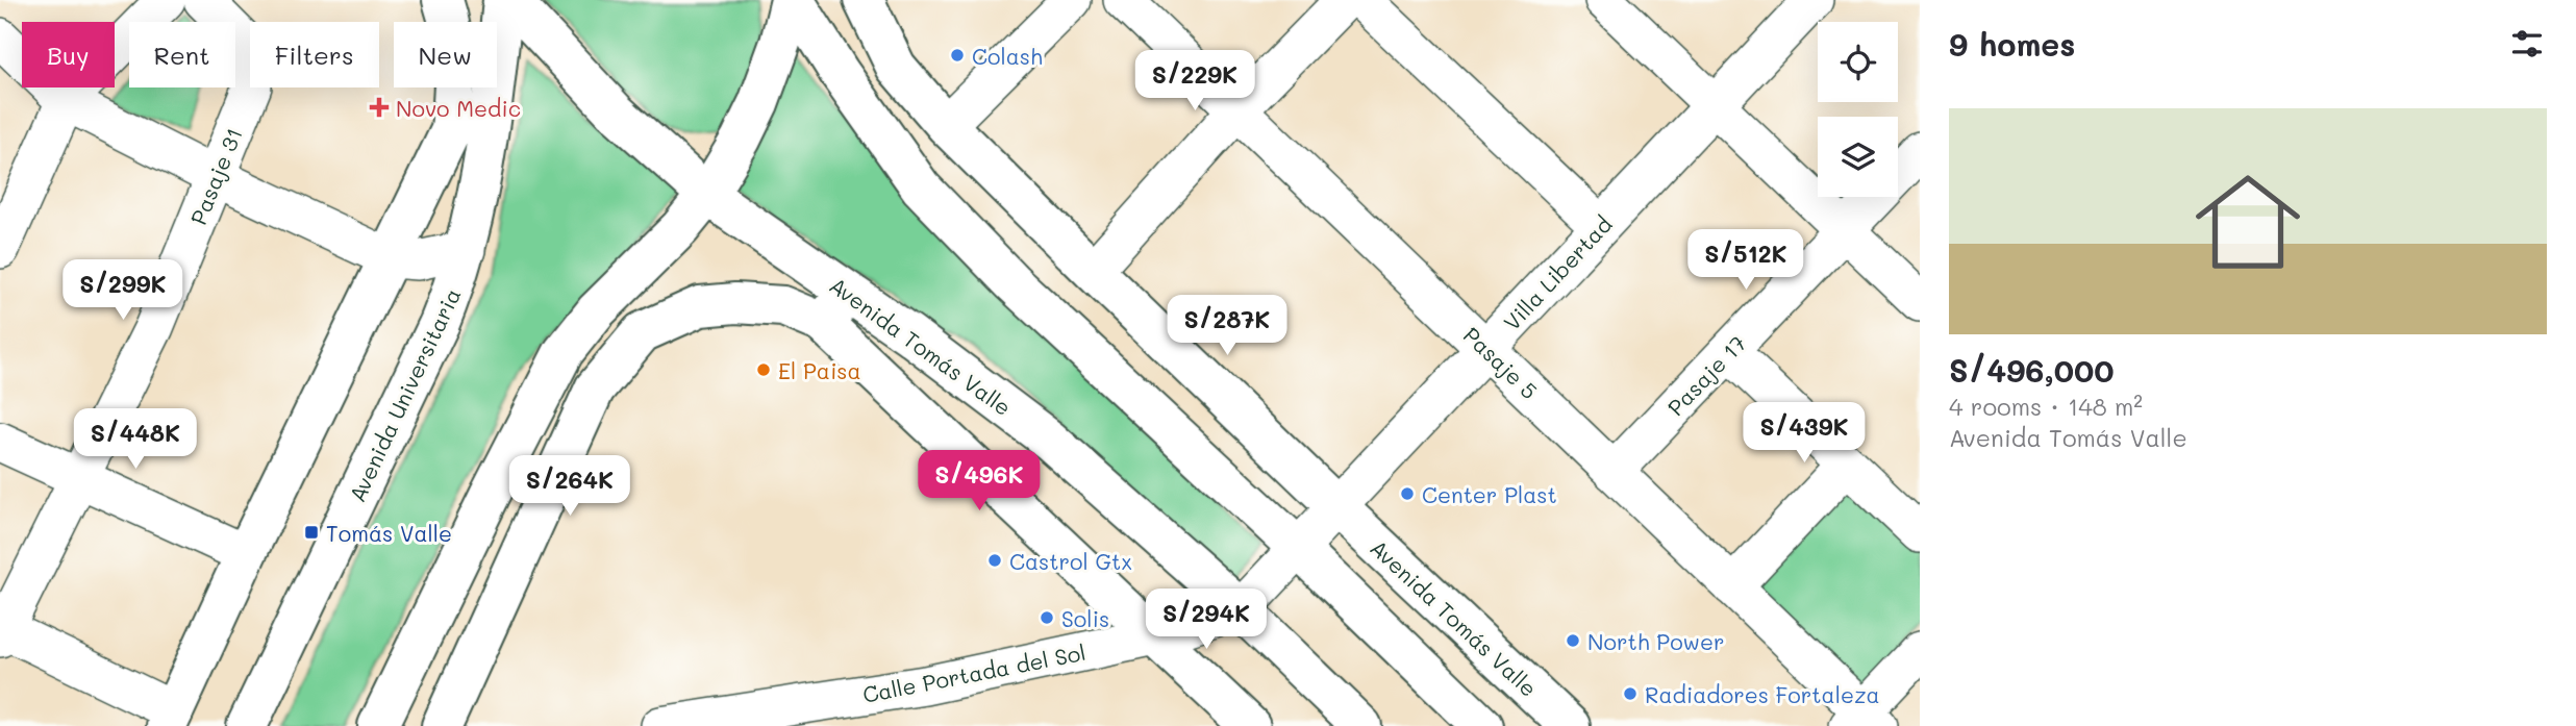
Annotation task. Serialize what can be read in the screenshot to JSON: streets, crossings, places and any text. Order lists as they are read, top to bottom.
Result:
{
  "streets": {
    "main road": ["Avenida Tomás Valle", "Avenida Universitaria"],
    "street": [
      "Pasaje 31",
      "Villa Libertad",
      "Pasaje 5",
      "Pasaje 17",
      "Calle Portada del Sol"
    ]
  },
  "crossings": [
    ["Villa Libertad", "Avenida Tomás Valle"],
    ["Villa Libertad", "Pasaje 5"],
    ["Villa Libertad", "Calle Portada del Sol"],
    ["Avenida Tomás Valle", "Calle Portada del Sol"],
    ["Pasaje 5", "Pasaje 17"]
  ],
  "places": {
    "other": [
      "Colash",
      "El Paisa",
      "Center Plast",
      "Castrol Gtx",
      "Solis",
      "North Power",
      "Radiadores Fortaleza"
    ],
    "health": ["Novo Medic"],
    "transit": ["Tomás Valle"]
  },
  "page": {
    "heading": "9 homes",
    "chip": [
      "Buy",
      "Rent",
      "Filters",
      "New"
    ],
    "price": [
      "S/229K",
      "S/512K",
      "S/299K",
      "S/287K",
      "S/439K",
      "S/448K",
      "S/496K",
      "S/264K",
      "S/294K"
    ],
    "list": [
      {
        "name": "S/496,000",
        "note": "4 rooms · 148 m² · Avenida Tomás Valle"
      }
    ]
  }
}
